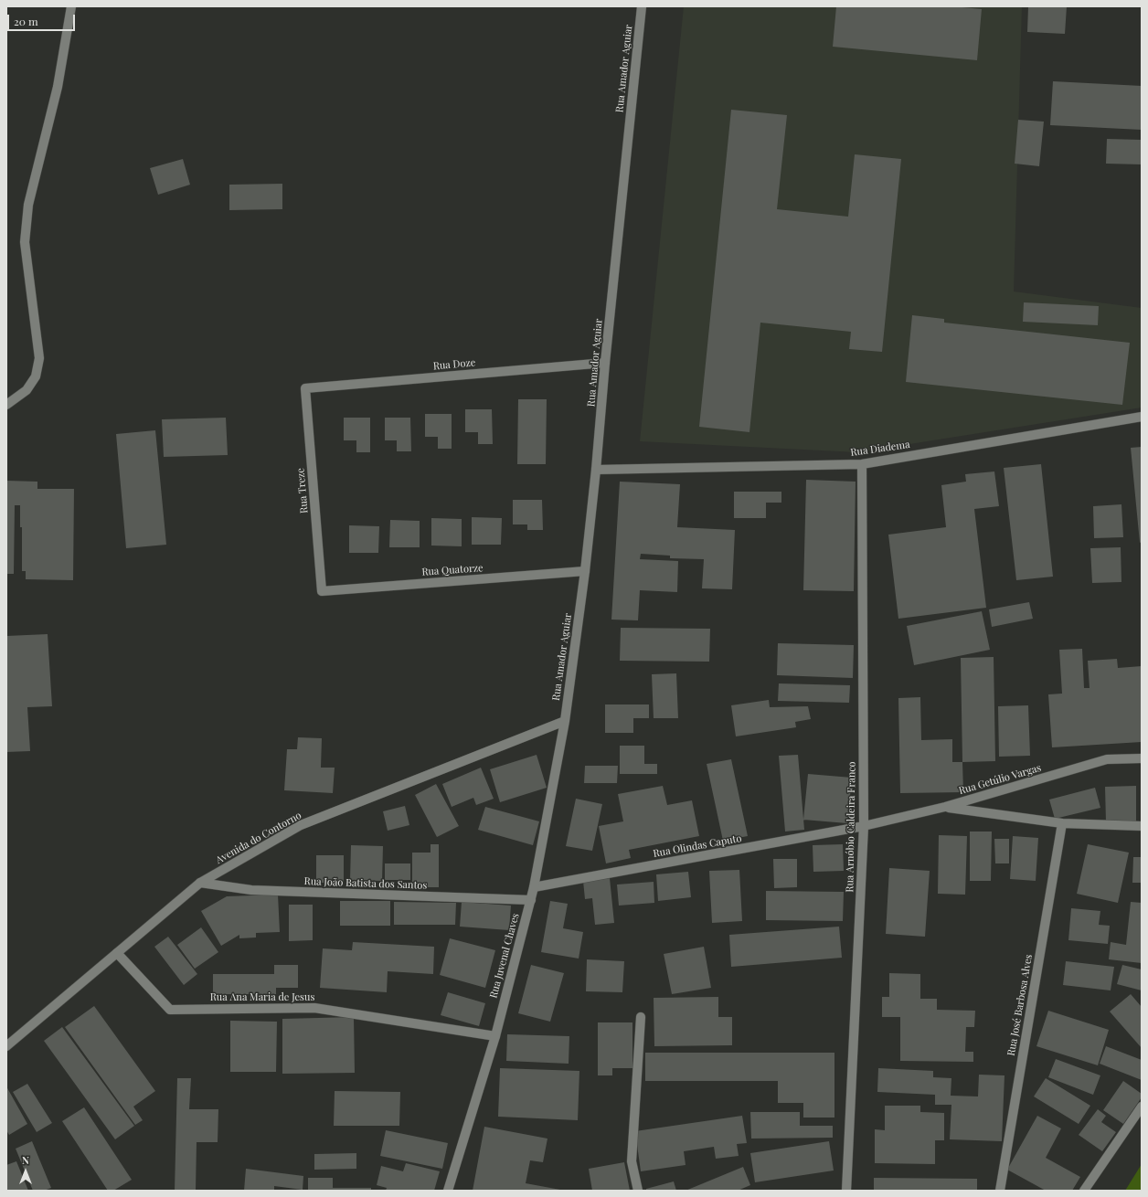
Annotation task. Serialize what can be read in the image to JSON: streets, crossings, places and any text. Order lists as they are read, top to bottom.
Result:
{
  "streets": {
    "street": [
      "Rua Amador Aguiar",
      "Rua Doze",
      "Rua Diadema",
      "Rua Treze",
      "Rua Quatorze",
      "Rua Getúlio Vargas",
      "Rua Arnóbio Caldeira Franco",
      "Avenida do Contorno",
      "Rua Olindas Caputo",
      "Rua João Batista dos Santos",
      "Rua Juvenal Chaves",
      "Rua Ana Maria de Jesus",
      "Rua José Barbosa Alves"
    ]
  },
  "crossings": [
    ["Rua Amador Aguiar", "Rua Doze"],
    ["Rua Amador Aguiar", "Rua Diadema"],
    ["Rua Amador Aguiar", "Rua Quatorze"],
    ["Rua Amador Aguiar", "Avenida do Contorno"],
    ["Rua Amador Aguiar", "Rua Juvenal Chaves"],
    ["Rua Doze", "Rua Treze"],
    ["Rua Diadema", "Rua Arnóbio Caldeira Franco"],
    ["Rua Treze", "Rua Quatorze"],
    ["Rua Getúlio Vargas", "Rua Arnóbio Caldeira Franco"],
    ["Rua Getúlio Vargas", "Rua Olindas Caputo"],
    ["Rua Arnóbio Caldeira Franco", "Rua Olindas Caputo"],
    ["Avenida do Contorno", "Rua João Batista dos Santos"],
    ["Avenida do Contorno", "Rua Juvenal Chaves"],
    ["Avenida do Contorno", "Rua Ana Maria de Jesus"],
    ["Rua Olindas Caputo", "Rua Juvenal Chaves"],
    ["Rua João Batista dos Santos", "Rua Juvenal Chaves"],
    ["Rua Juvenal Chaves", "Rua Ana Maria de Jesus"]
  ],
  "scale_bar": "20 m",
  "north": "top"
}
